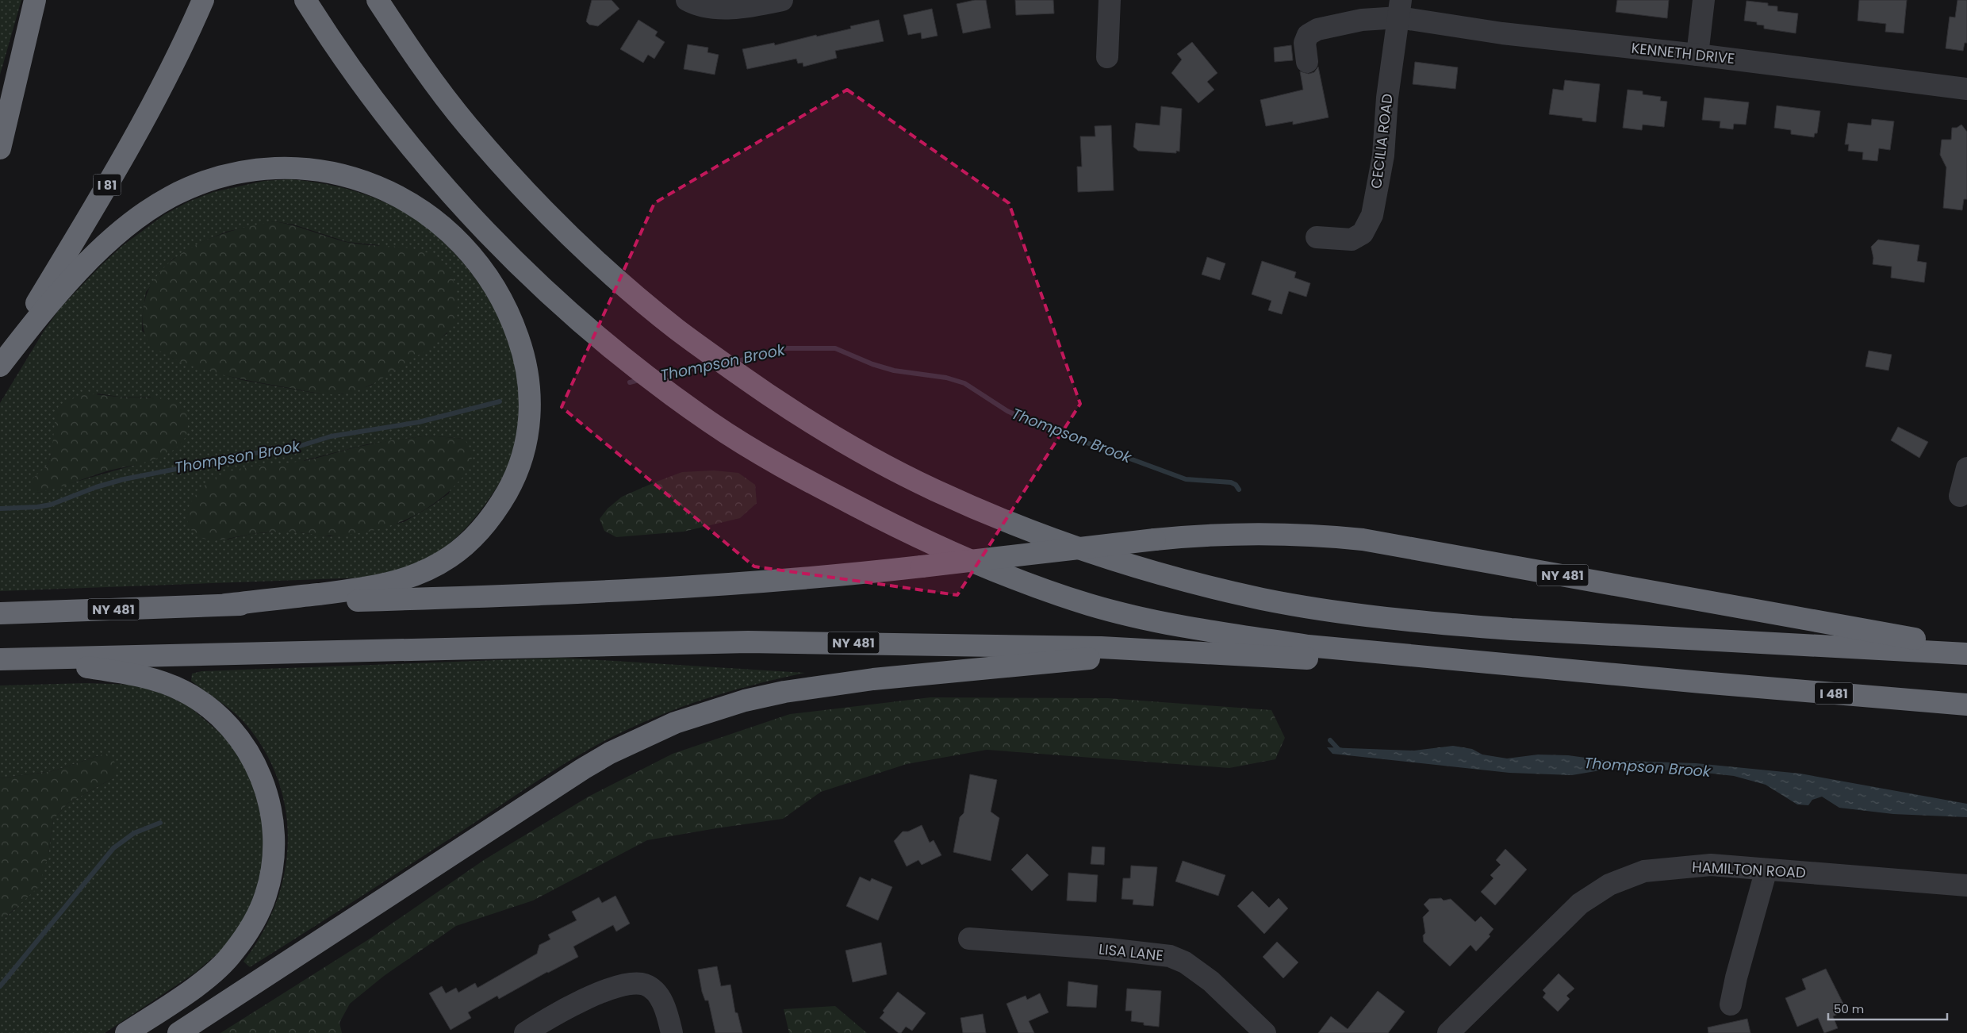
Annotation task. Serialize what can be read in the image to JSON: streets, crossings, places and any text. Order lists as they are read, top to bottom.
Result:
{
  "streets": {
    "highway": ["I 81", "NY 481", "I 481"],
    "street": [
      "KENNETH DRIVE",
      "CECILIA ROAD",
      "HAMILTON ROAD",
      "LISA LANE"
    ]
  },
  "crossings": [
    ["KENNETH DRIVE", "CECILIA ROAD"],
    ["NY 481", "I 481"]
  ],
  "water": ["Thompson Brook"],
  "scale_bar": "50 m"
}
